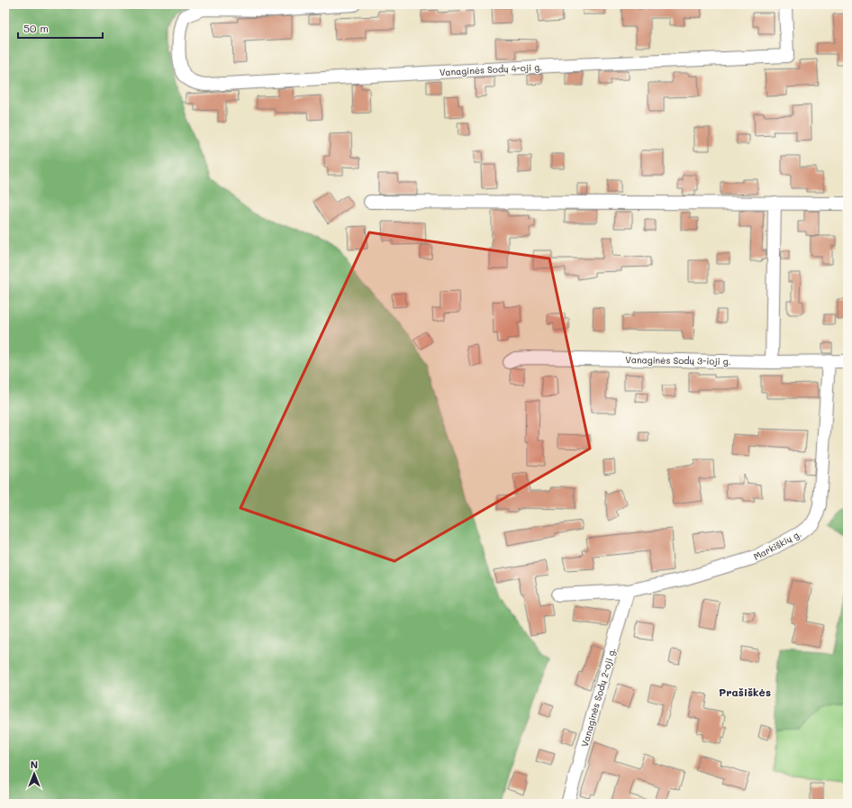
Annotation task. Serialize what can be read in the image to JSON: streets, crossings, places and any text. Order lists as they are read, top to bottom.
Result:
{
  "streets": {
    "street": [
      "Vanaginės Sodų 4-oji g.",
      "Vanaginės Sodų 3-ioji g.",
      "Markiškių g.",
      "Vanaginės Sodų 2-oji g."
    ]
  },
  "crossings": [
    ["Vanaginės Sodų 3-ioji g.", "Markiškių g."],
    ["Markiškių g.", "Vanaginės Sodų 2-oji g."]
  ],
  "districts": ["Prašiškės"],
  "scale_bar": "50 m",
  "north": "top"
}
